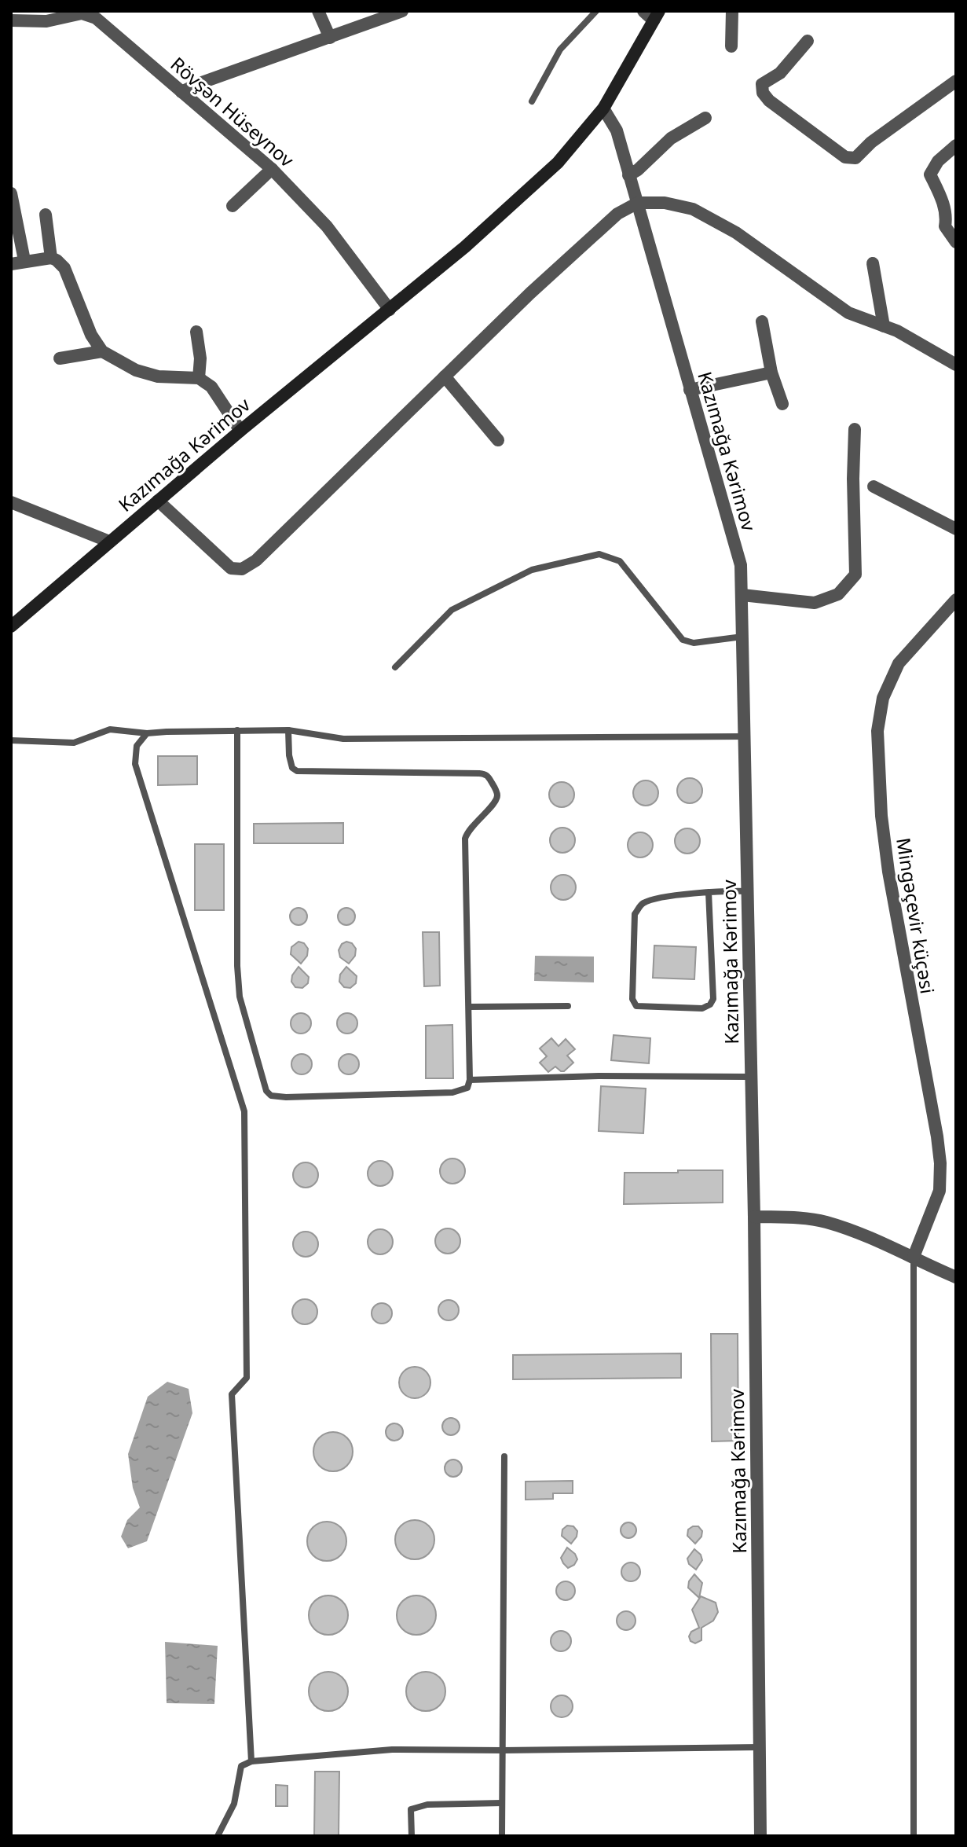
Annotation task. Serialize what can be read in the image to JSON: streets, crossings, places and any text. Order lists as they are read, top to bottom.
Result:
{
  "streets": {
    "street": ["Rövşən Hüseynov", "Kazımağa Kərimov", "Mingəçevir küçəsi"]
  },
  "crossings": [
    ["Rövşən Hüseynov", "Kazımağa Kərimov"]
  ]
}
